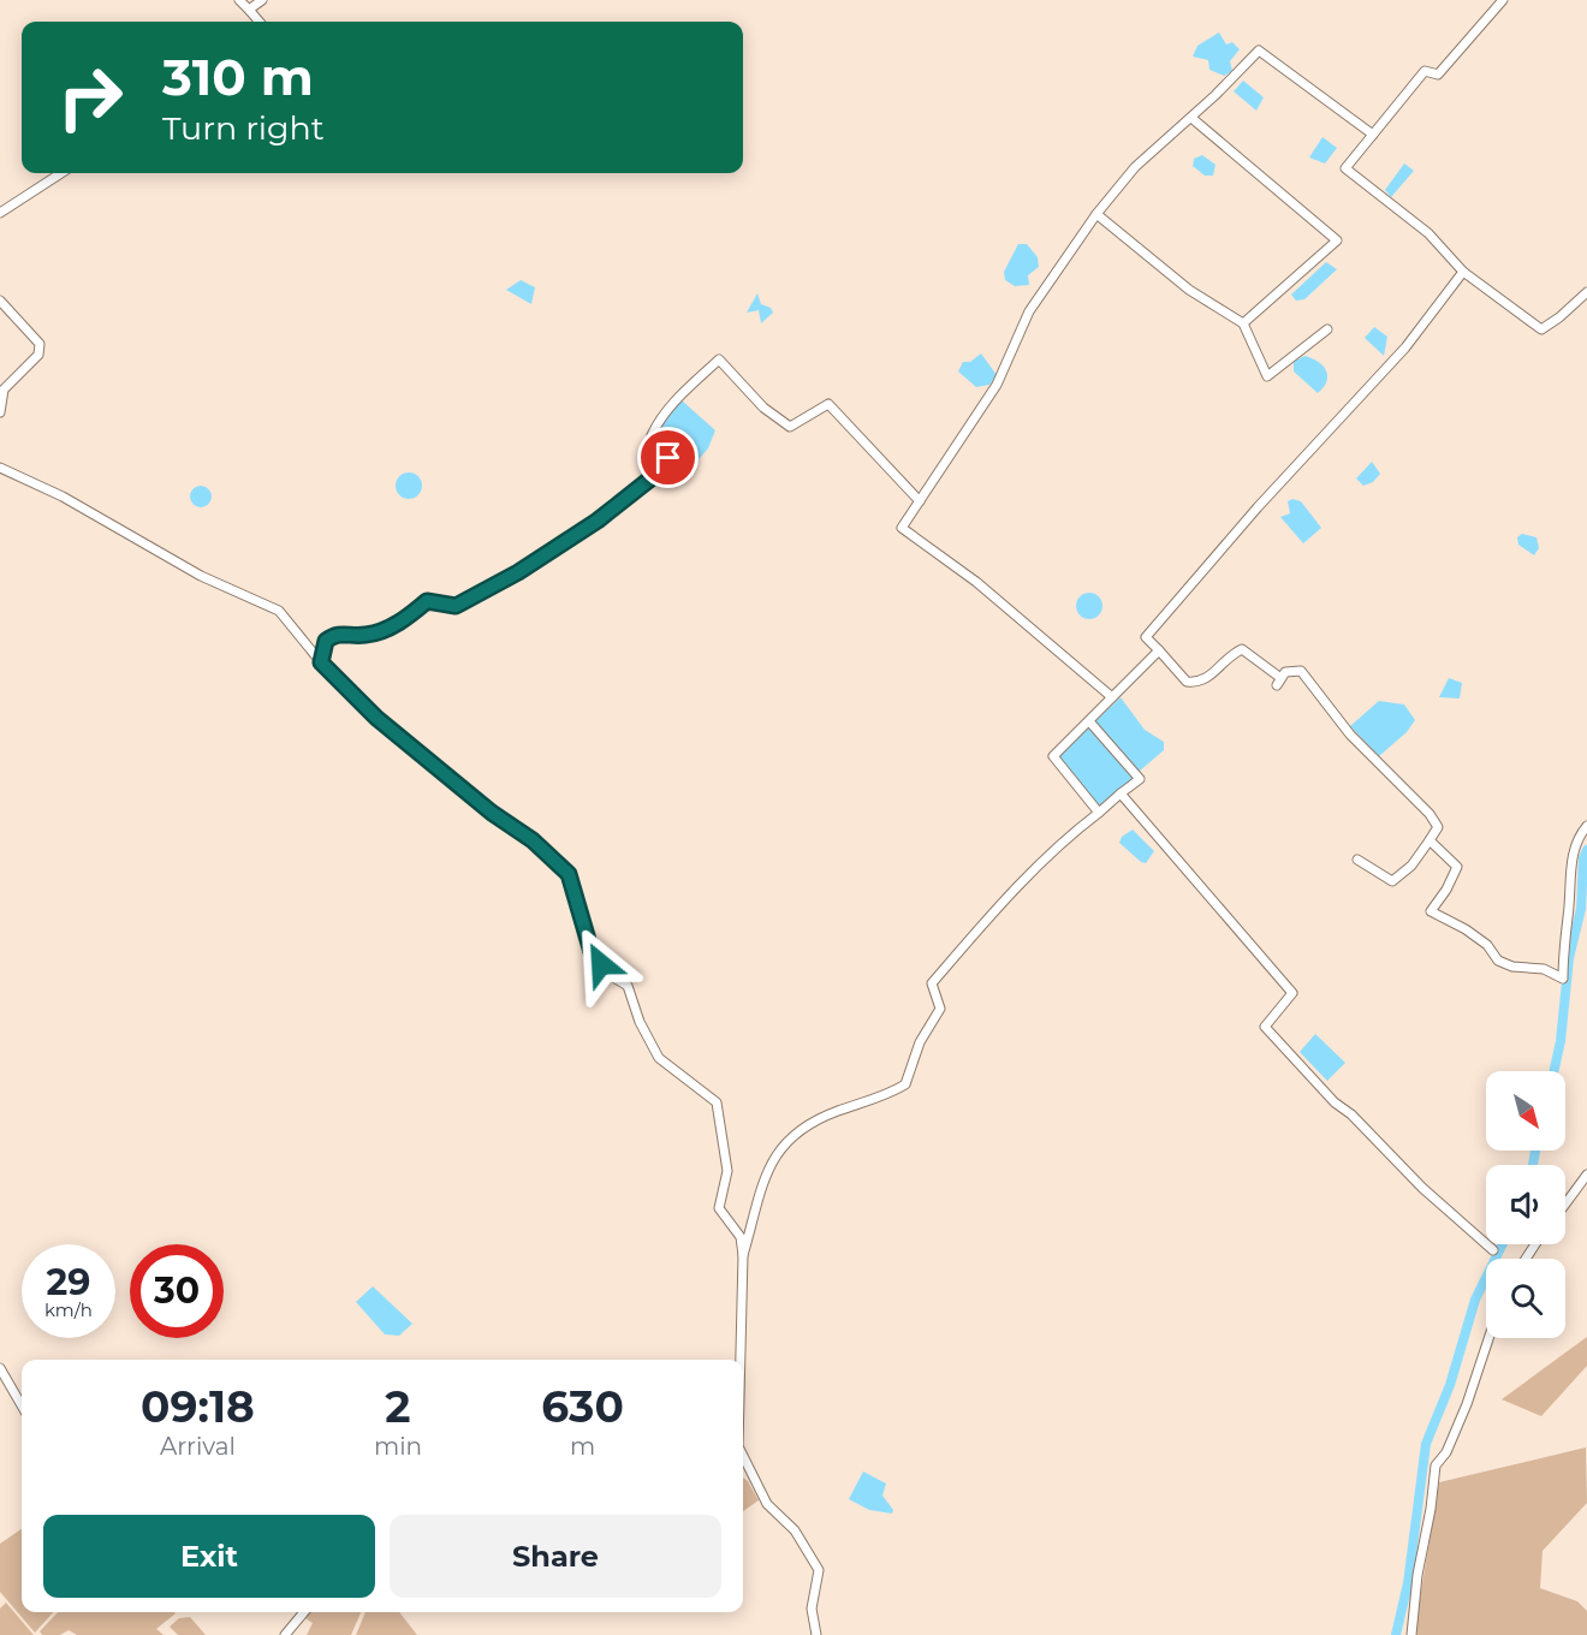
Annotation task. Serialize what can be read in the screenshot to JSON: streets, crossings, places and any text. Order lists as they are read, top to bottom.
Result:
{
  "north": "bottom right",
  "page": {
    "turn": ["310 m", "Turn right"],
    "speed": "29 km/h",
    "limit": "30",
    "eta": [
      "09:18",
      "Arrival",
      "2",
      "min",
      "630",
      "m"
    ],
    "buttons": ["Exit", "Share"]
  }
}
